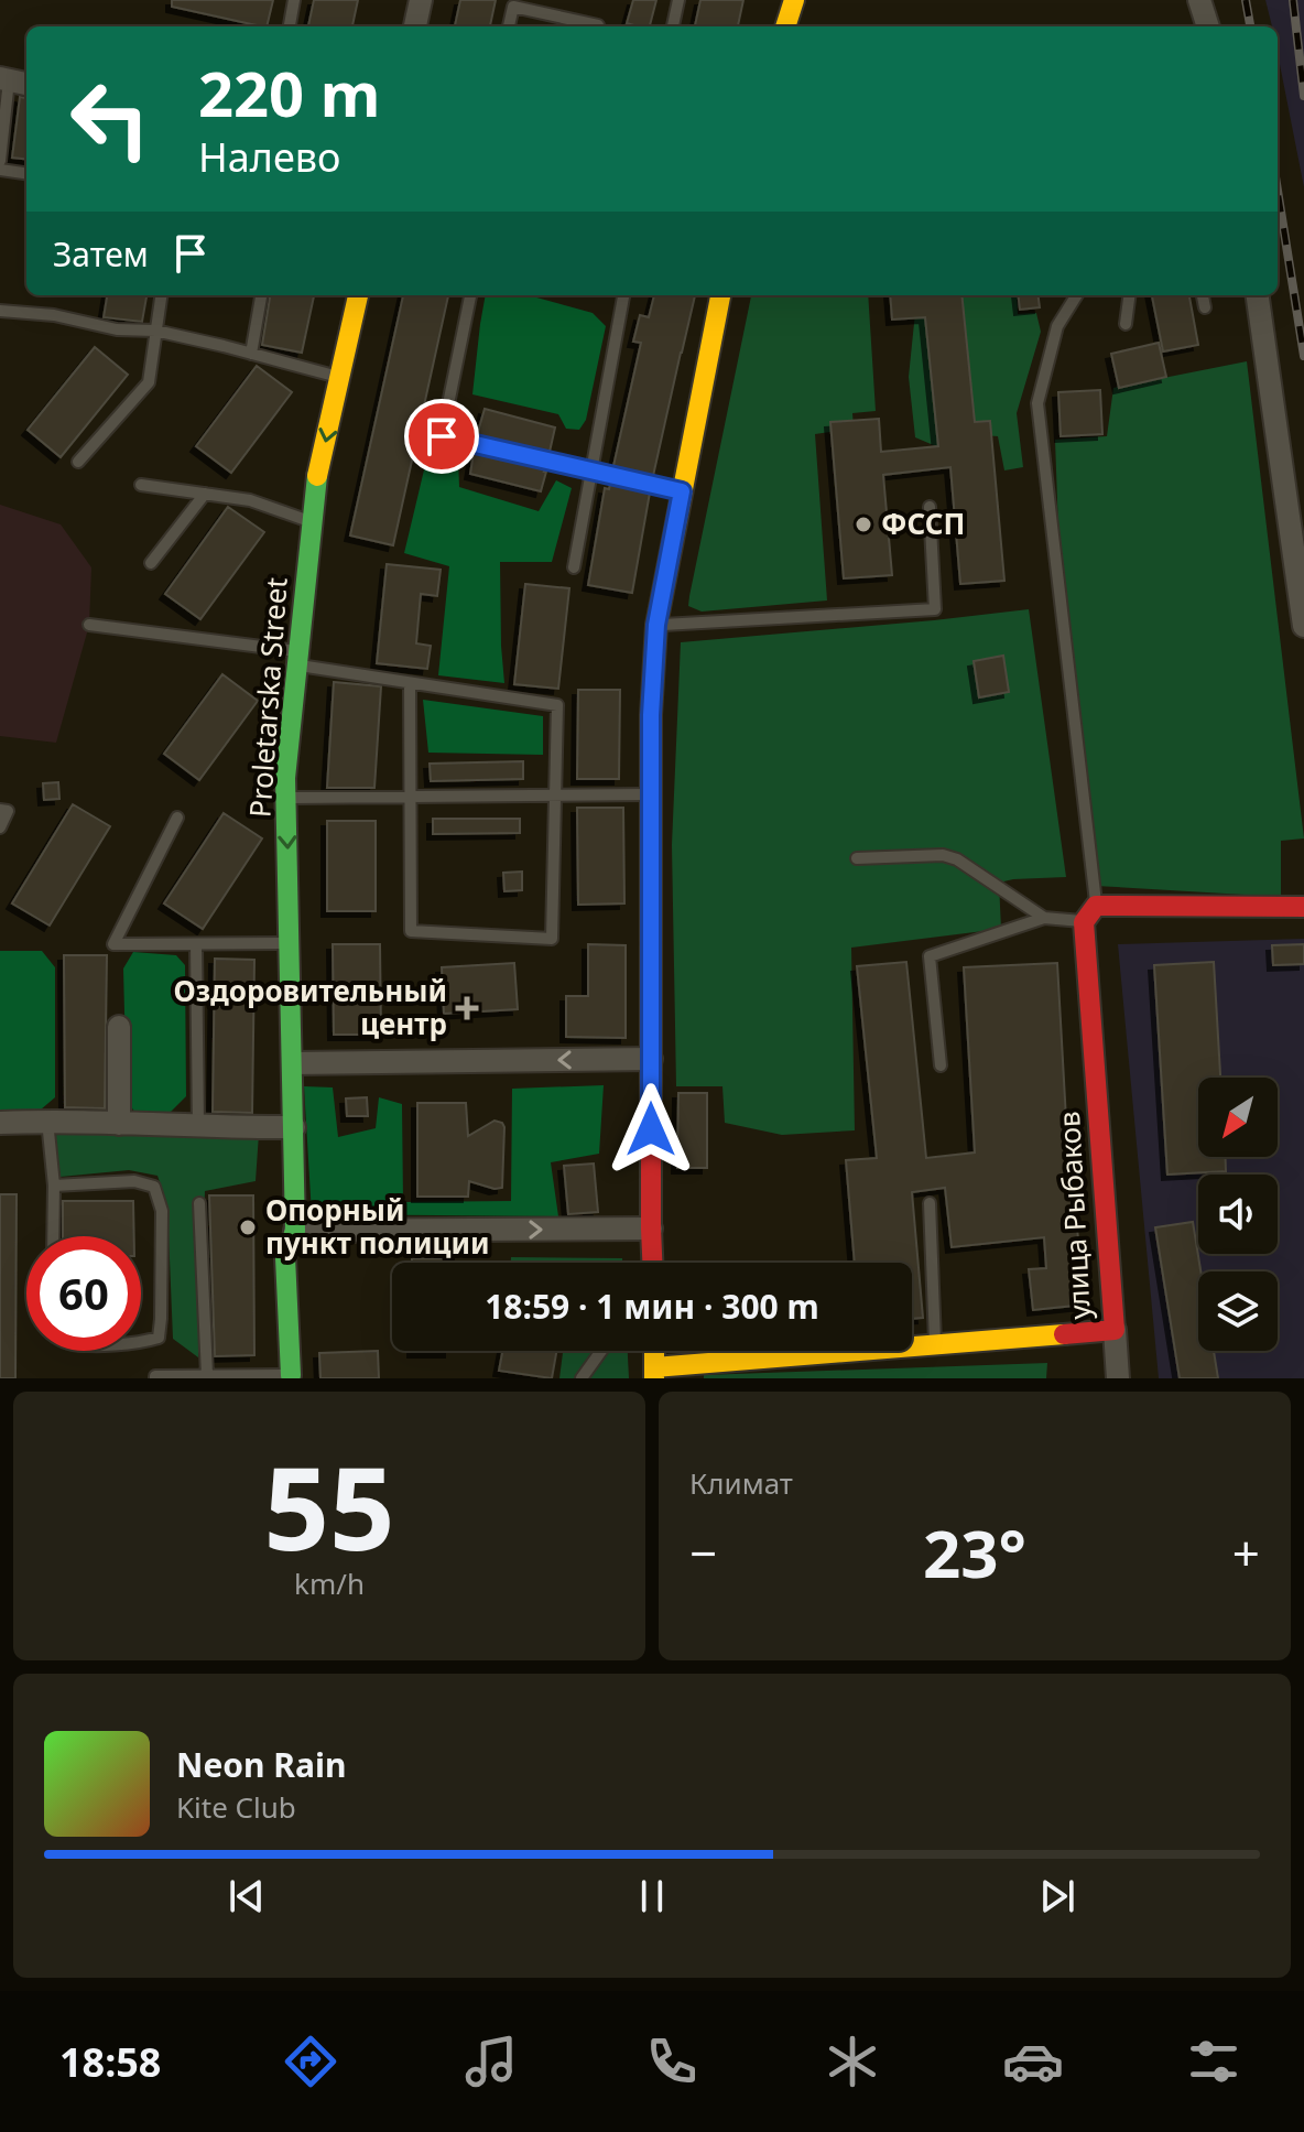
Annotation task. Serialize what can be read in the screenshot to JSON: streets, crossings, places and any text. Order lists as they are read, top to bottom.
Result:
{
  "streets": {
    "street": ["Proletarska Street", "улица Рыбаков"]
  },
  "places": {
    "other": ["ФССП", "Опорный пункт полиции"],
    "health": ["Оздоровительный центр"]
  },
  "north": "bottom left",
  "page": {
    "turn": ["220 m", "Налево"],
    "then": "Затем",
    "limit": "60",
    "trip": "18:59 · 1 мин · 300 m",
    "tile": [
      ["55", "km/h"],
      "Климат"
    ],
    "heat": ["−", "23°", "+"],
    "song": ["Neon Rain", "Kite Club"],
    "tabs": "18:58"
  }
}
